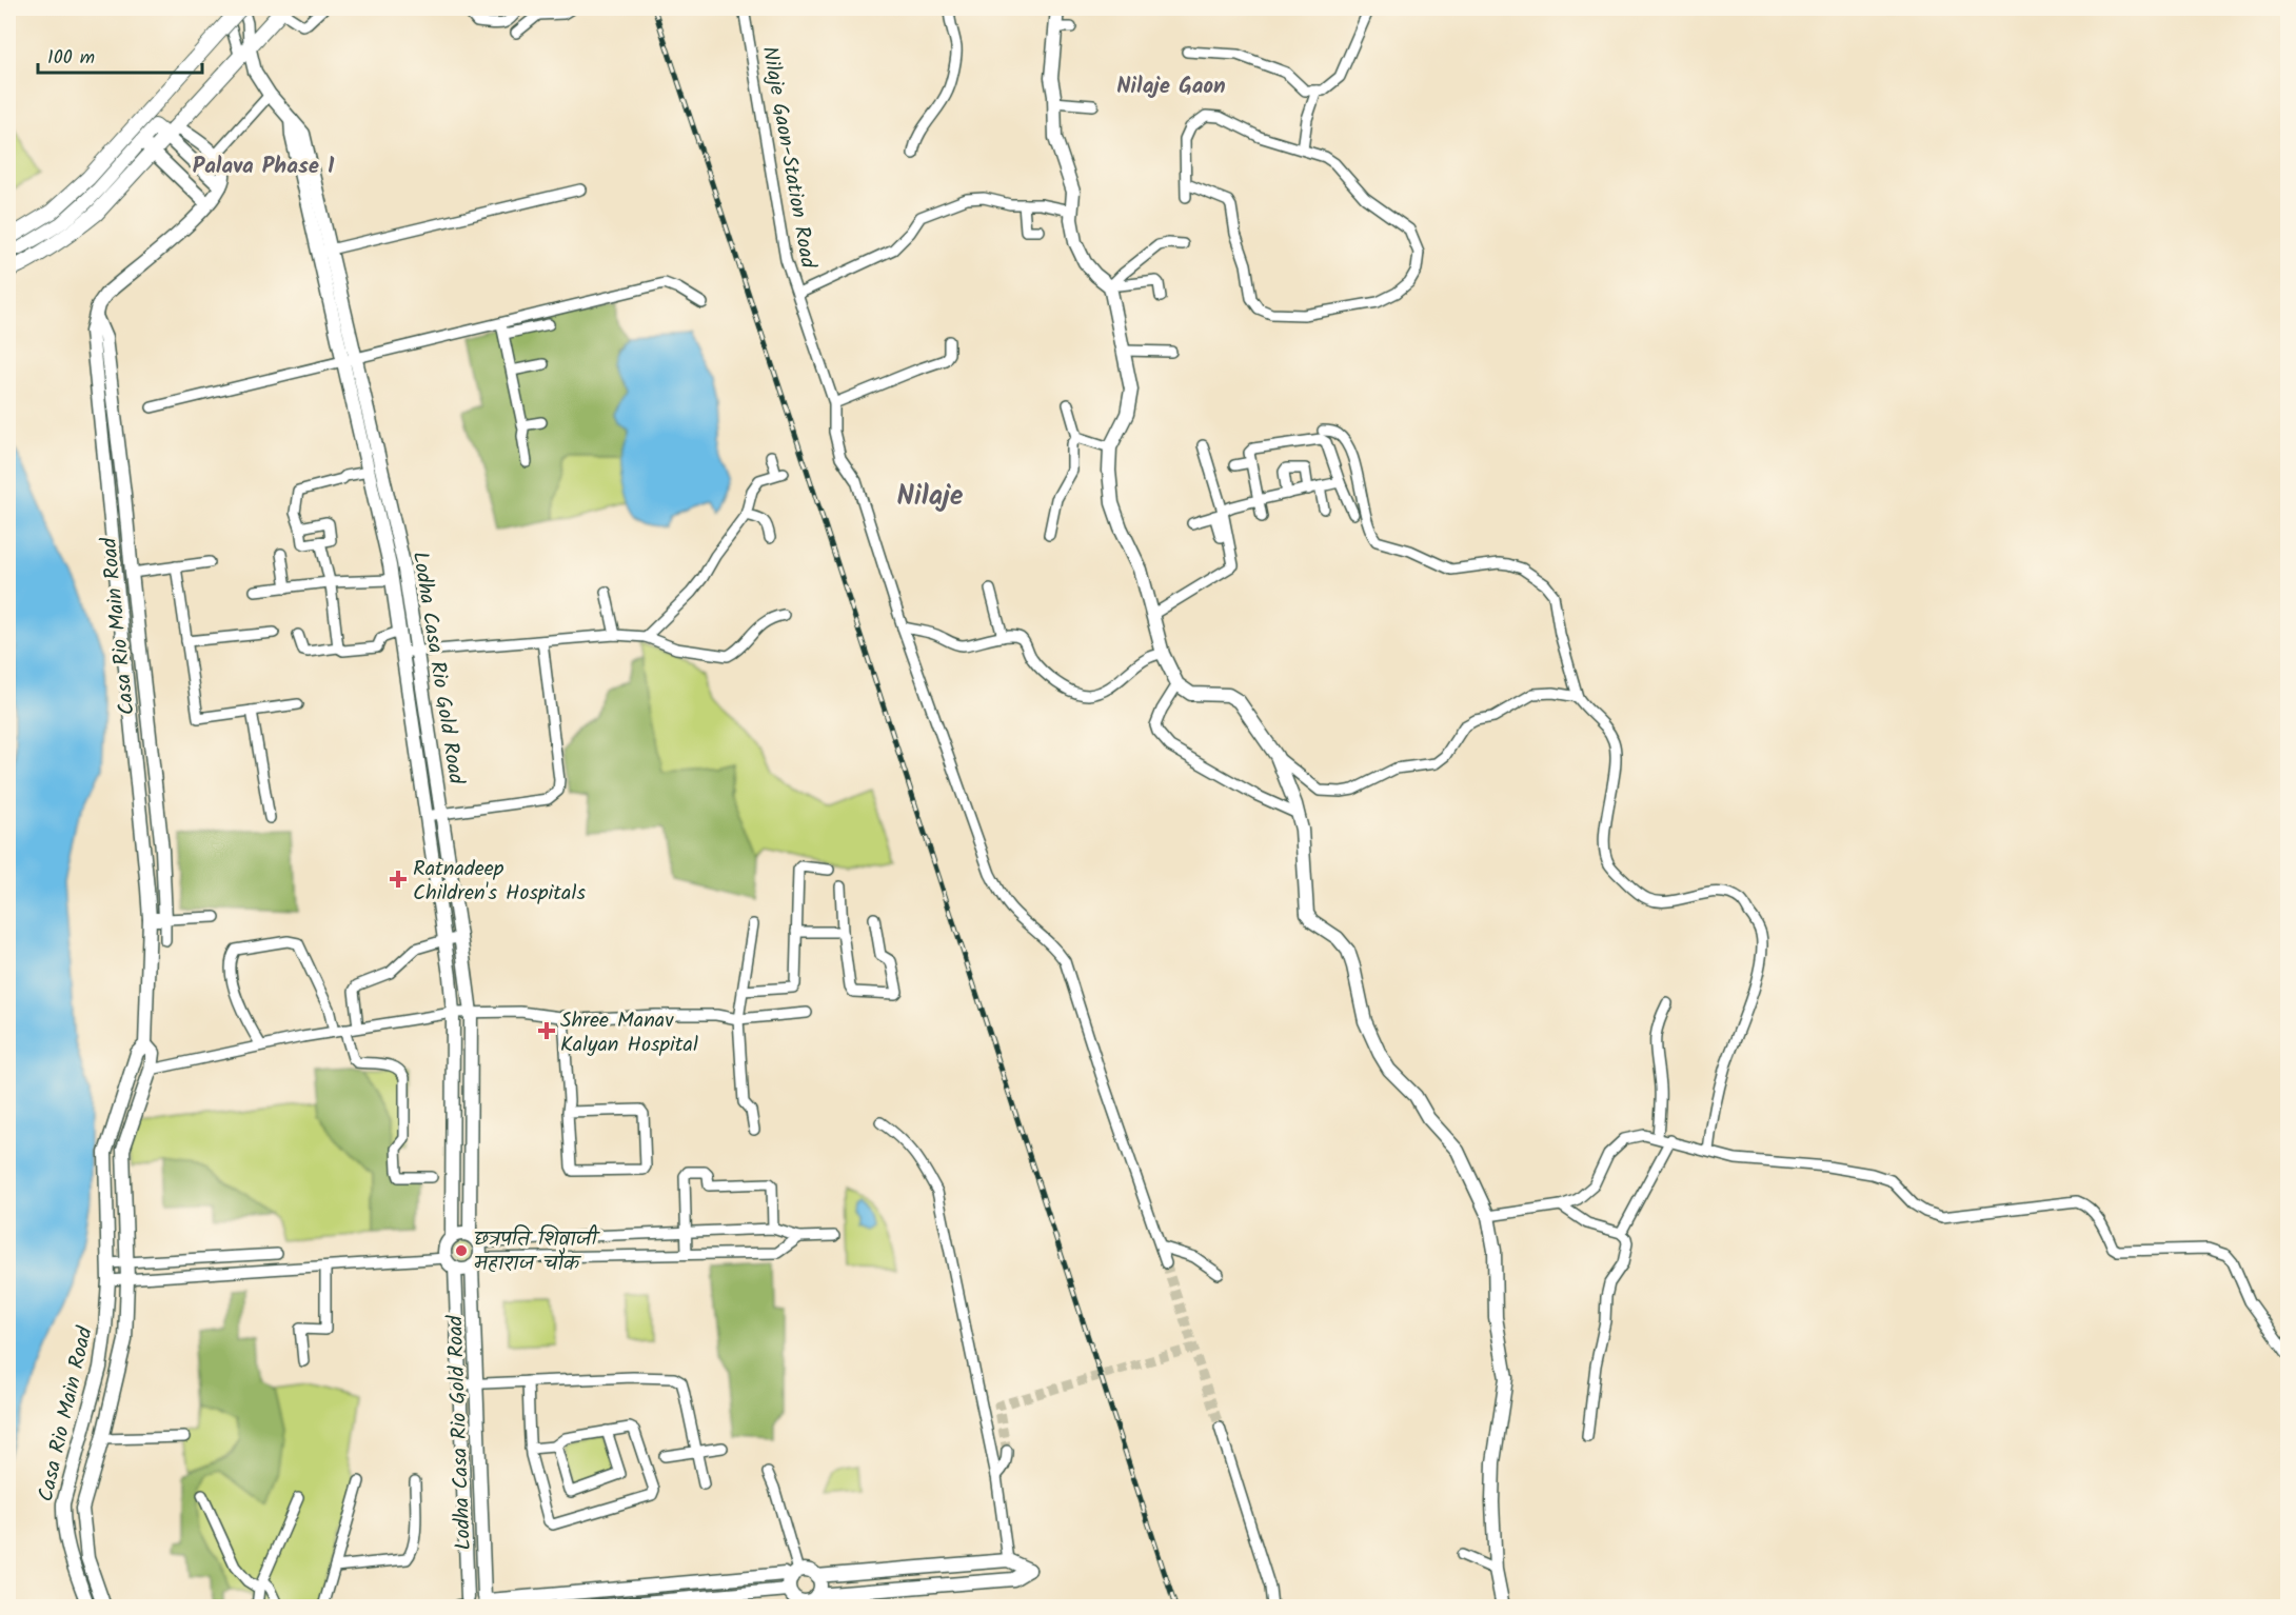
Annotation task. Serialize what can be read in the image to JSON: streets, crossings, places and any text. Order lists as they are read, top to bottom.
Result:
{
  "streets": {
    "street": ["Nilaje Gaon-Station Road", "Casa Rio Main Road", "Lodha Casa Rio Gold Road"]
  },
  "districts": ["Nilaje Gaon", "Palava Phase 1", "Nilaje"],
  "places": {
    "health": ["Ratnadeep Children's Hospitals", "Shree Manav Kalyan Hospital"],
    "other": ["छत्रपति शिवाजी महाराज चौक"]
  },
  "scale_bar": "100 m"
}
